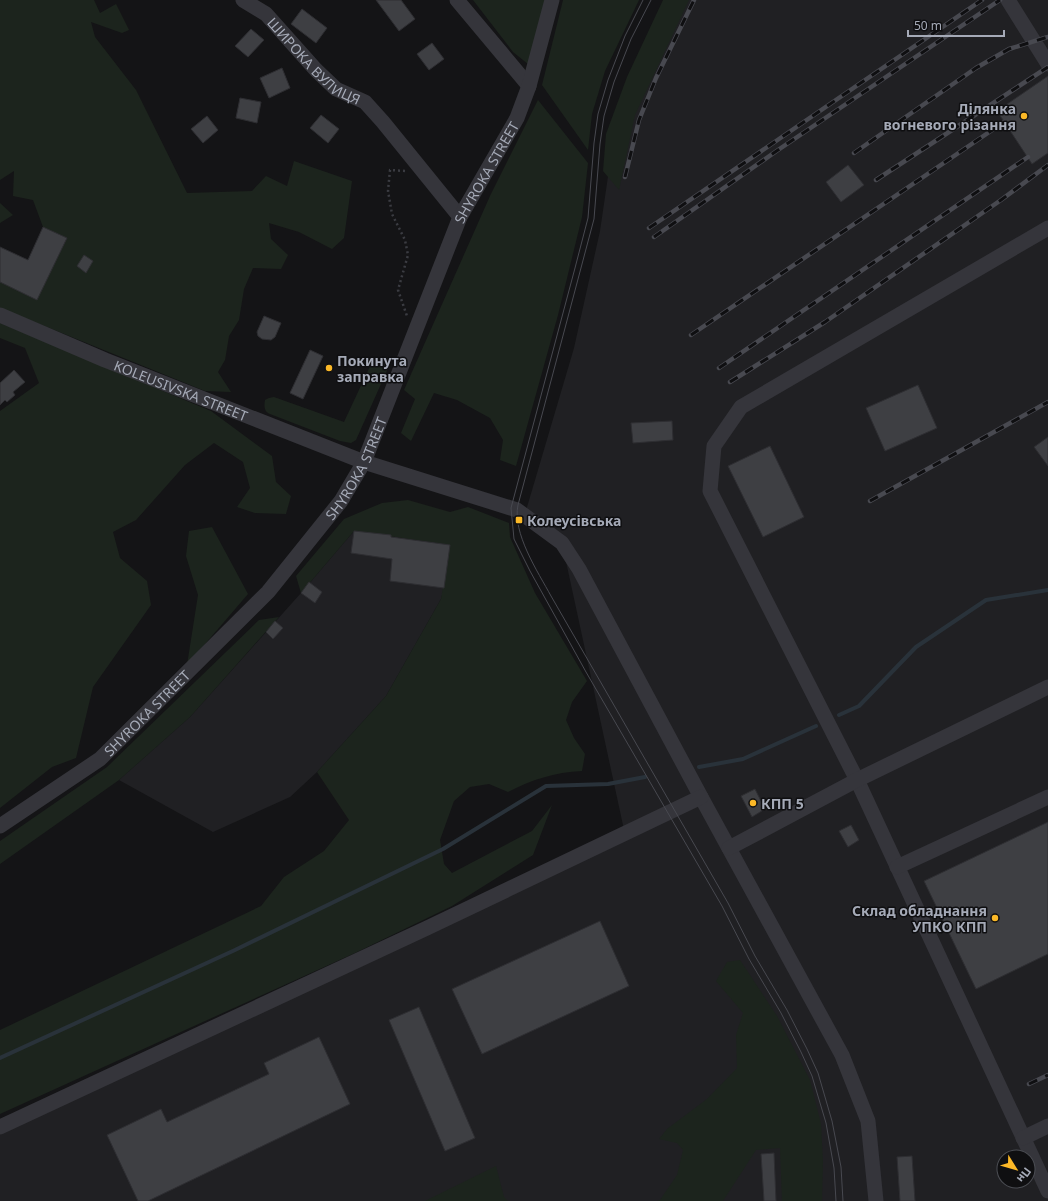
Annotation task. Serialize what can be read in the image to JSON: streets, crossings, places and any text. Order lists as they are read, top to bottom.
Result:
{
  "streets": {
    "street": ["ШИРОКА ВУЛИЦЯ", "SHYROKA STREET", "KOLEUSIVSKA STREET"]
  },
  "crossings": [
    ["ШИРОКА ВУЛИЦЯ", "SHYROKA STREET"],
    ["SHYROKA STREET", "KOLEUSIVSKA STREET"]
  ],
  "places": {
    "other": [
      "Ділянка вогневого різання",
      "Покинута заправка",
      "КПП 5",
      "Склад обладнання УПКО КПП"
    ],
    "transit": ["Колеусівська"]
  },
  "scale_bar": "50 m",
  "north": "bottom right"
}
